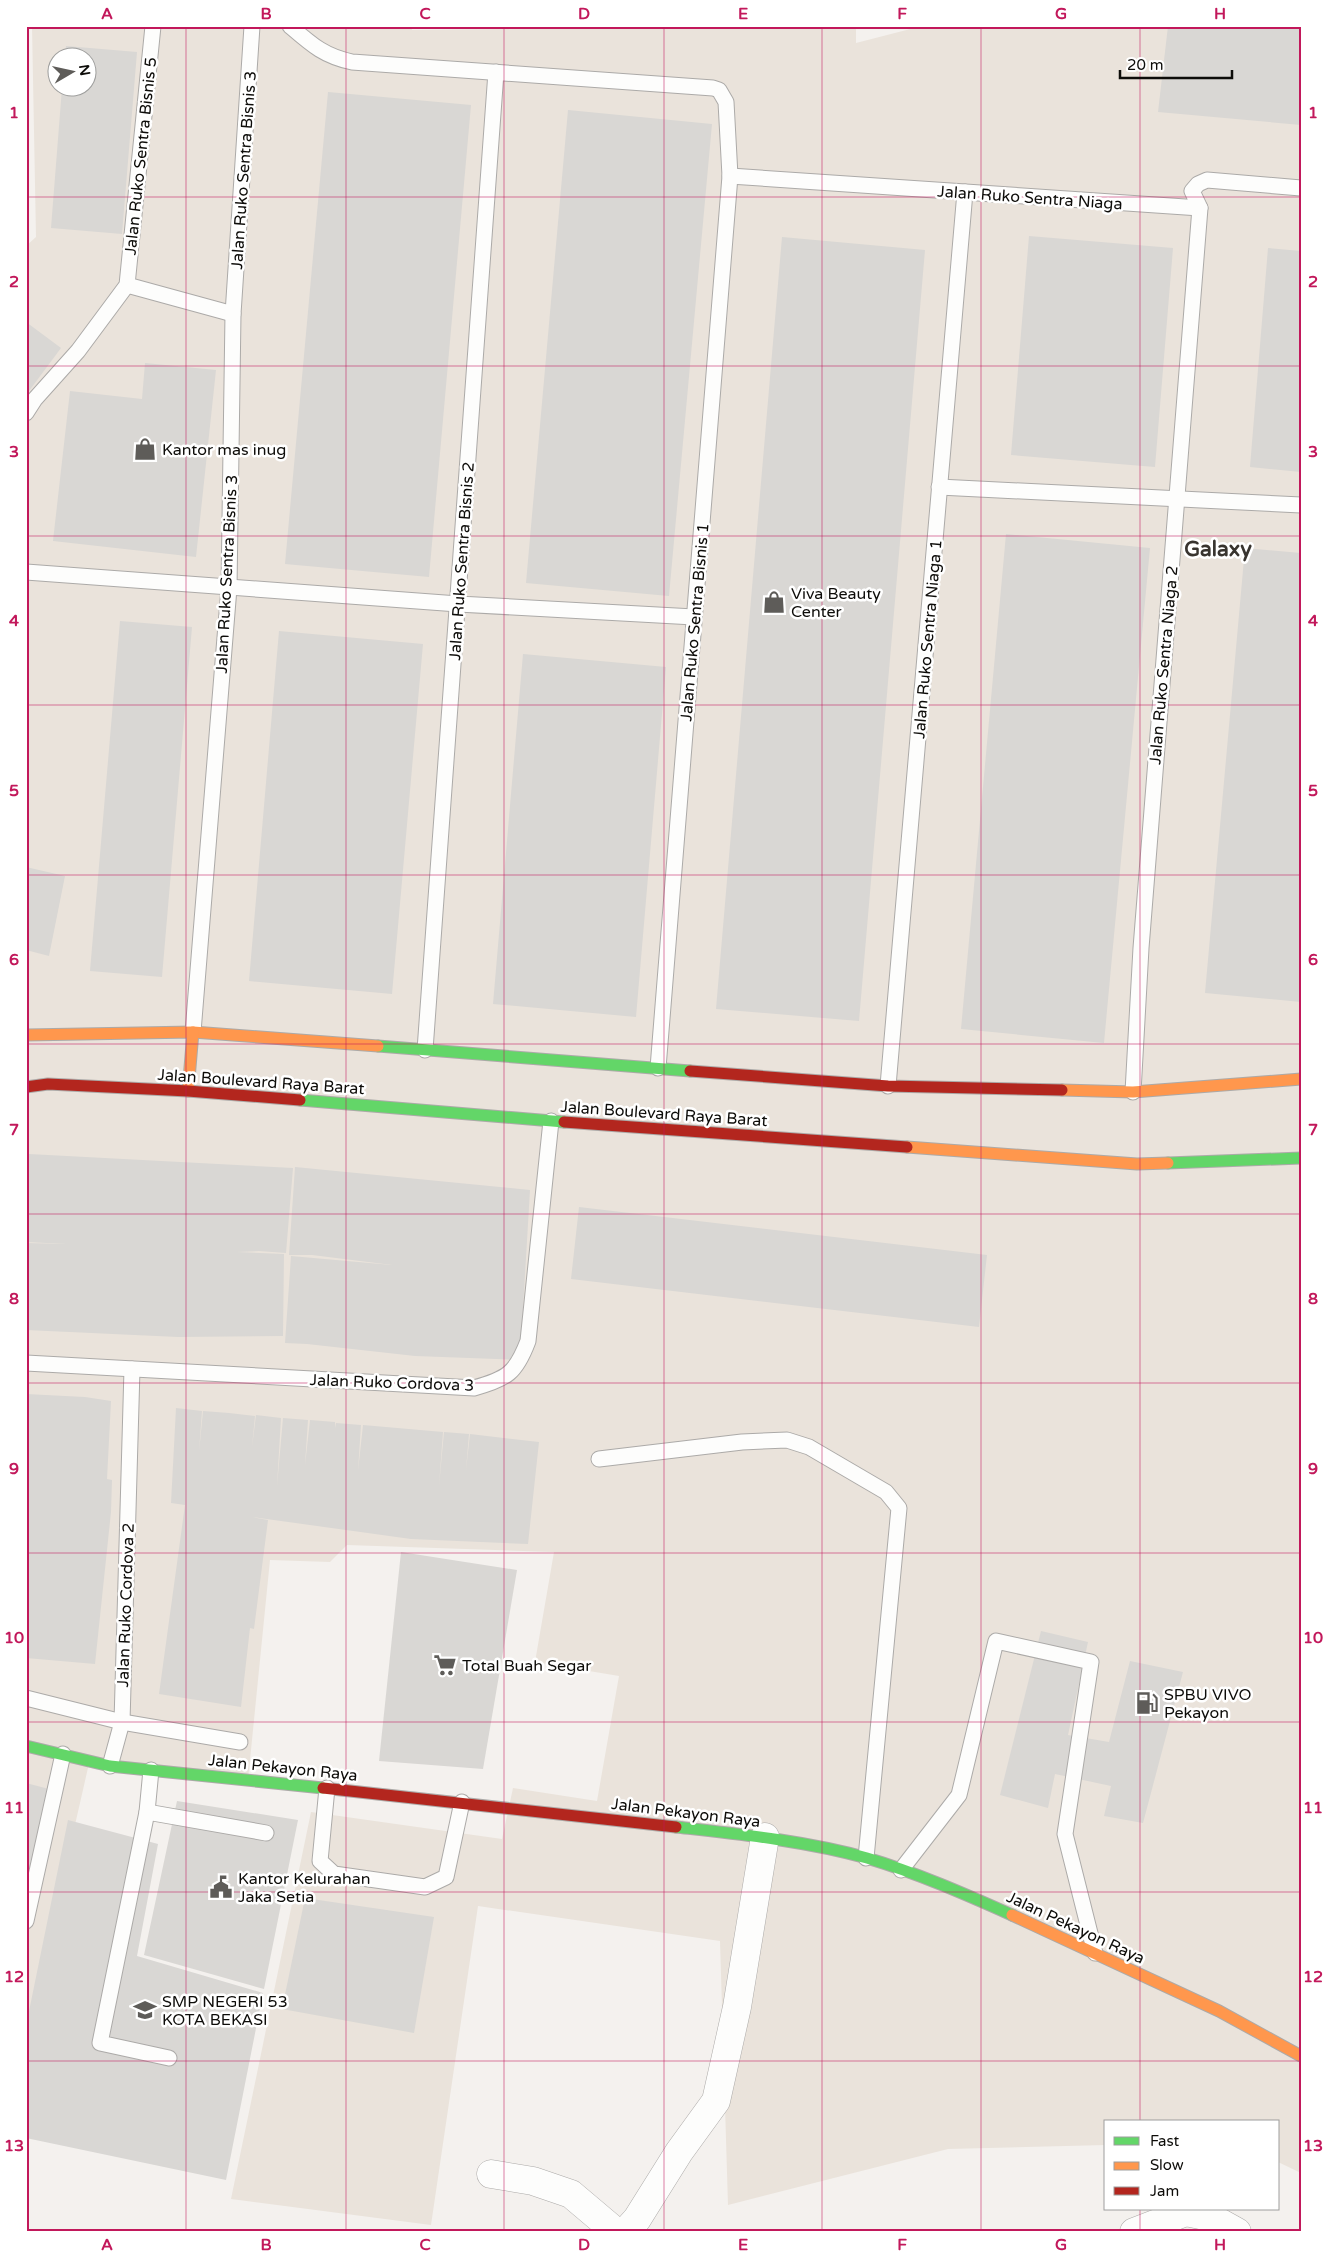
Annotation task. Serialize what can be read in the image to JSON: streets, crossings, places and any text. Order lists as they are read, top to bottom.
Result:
{
  "streets": {
    "main road": ["Jalan Boulevard Raya Barat", "Jalan Pekayon Raya"],
    "lane": [
      "Jalan Ruko Sentra Bisnis 5",
      "Jalan Ruko Sentra Bisnis 3",
      "Jalan Ruko Sentra Niaga",
      "Jalan Ruko Sentra Bisnis 2",
      "Jalan Ruko Sentra Bisnis 1",
      "Jalan Ruko Sentra Niaga 1",
      "Jalan Ruko Sentra Niaga 2",
      "Jalan Ruko Cordova 3",
      "Jalan Ruko Cordova 2"
    ]
  },
  "crossings": [
    ["Jalan Ruko Sentra Niaga", "Jalan Ruko Sentra Bisnis 1"],
    ["Jalan Ruko Sentra Niaga", "Jalan Ruko Sentra Niaga 1"],
    ["Jalan Ruko Sentra Niaga", "Jalan Ruko Sentra Niaga 2"],
    ["Jalan Ruko Sentra Bisnis 2", "Jalan Ruko Sentra Bisnis 1"],
    ["Jalan Boulevard Raya Barat", "Jalan Ruko Cordova 3"],
    ["Jalan Ruko Cordova 3", "Jalan Ruko Cordova 2"],
    ["Jalan Ruko Cordova 2", "Jalan Pekayon Raya"]
  ],
  "districts": ["Galaxy"],
  "places": {
    "shop": ["Kantor mas inug", "Viva Beauty Center"],
    "supermarket": ["Total Buah Segar"],
    "fuel station": ["SPBU VIVO Pekayon"],
    "public building": ["Kantor Kelurahan Jaka Setia"],
    "school or university": ["SMP NEGERI 53 KOTA BEKASI"]
  },
  "legend": ["Fast", "Slow", "Jam"],
  "scale_bar": "20 m",
  "north": "right",
  "grid": {
    "columns": [
      "A",
      "B",
      "C",
      "D",
      "E",
      "F",
      "G",
      "H"
    ],
    "rows": [
      "1",
      "2",
      "3",
      "4",
      "5",
      "6",
      "7",
      "8",
      "9",
      "10",
      "11",
      "12",
      "13"
    ]
  }
}
